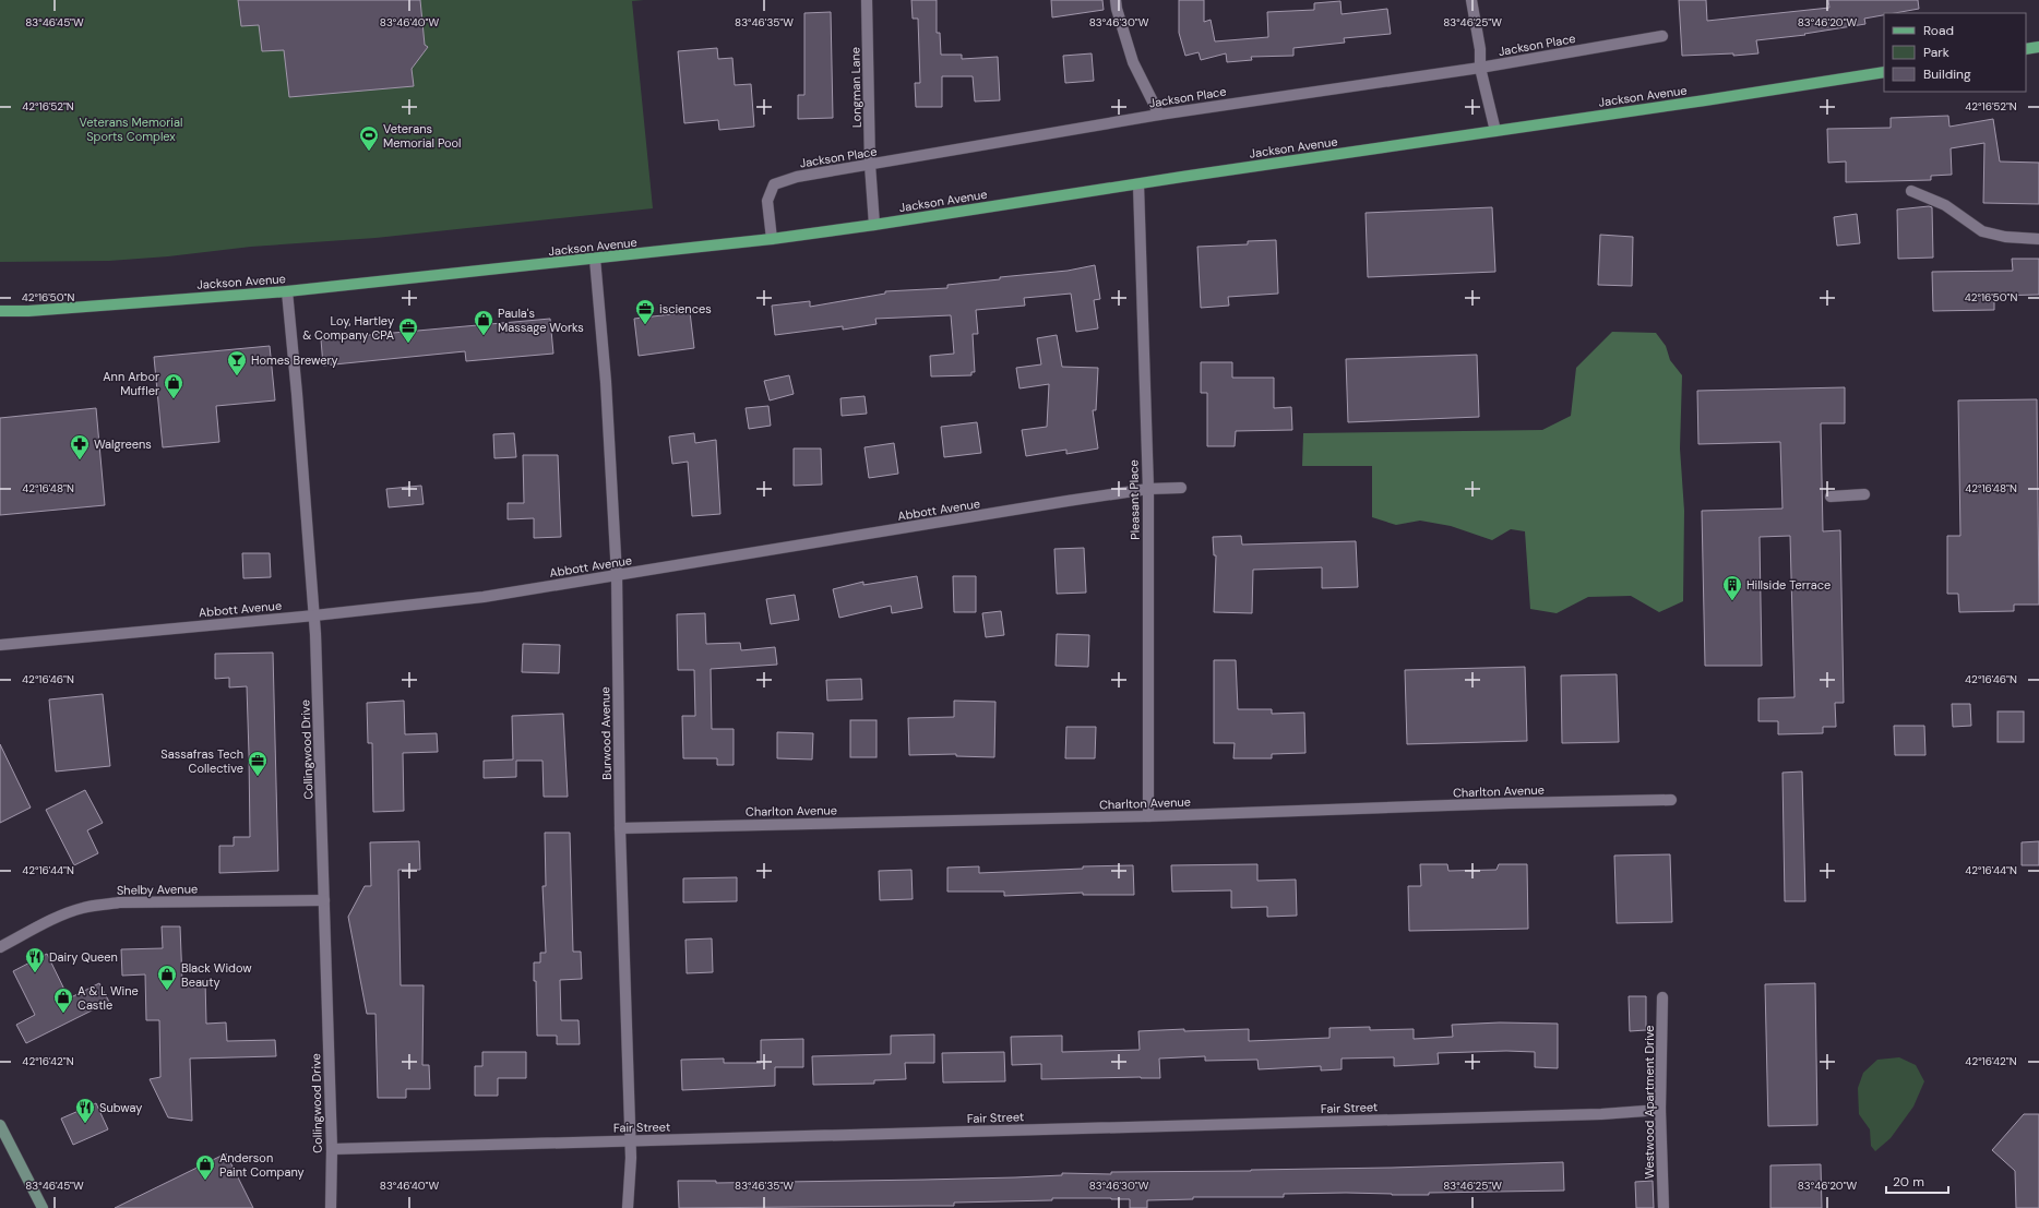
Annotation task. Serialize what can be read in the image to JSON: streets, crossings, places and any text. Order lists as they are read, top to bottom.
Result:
{
  "streets": {
    "main road": ["Jackson Avenue"],
    "street": [
      "Jackson Place",
      "Longman Lane",
      "Pleasant Place",
      "Abbott Avenue",
      "Burwood Avenue",
      "Collingwood Drive",
      "Charlton Avenue",
      "Shelby Avenue",
      "Westwood Apartment Drive",
      "Fair Street"
    ]
  },
  "crossings": [
    ["Jackson Place", "Longman Lane"],
    ["Jackson Place", "Jackson Avenue"],
    ["Longman Lane", "Jackson Avenue"],
    ["Jackson Avenue", "Pleasant Place"],
    ["Jackson Avenue", "Burwood Avenue"],
    ["Jackson Avenue", "Collingwood Drive"],
    ["Pleasant Place", "Abbott Avenue"],
    ["Pleasant Place", "Charlton Avenue"],
    ["Abbott Avenue", "Burwood Avenue"],
    ["Abbott Avenue", "Collingwood Drive"],
    ["Burwood Avenue", "Charlton Avenue"],
    ["Burwood Avenue", "Fair Street"],
    ["Collingwood Drive", "Shelby Avenue"],
    ["Collingwood Drive", "Fair Street"],
    ["Westwood Apartment Drive", "Fair Street"]
  ],
  "parks": ["Veterans Memorial Sports Complex"],
  "places": {
    "sports": ["Veterans Memorial Pool"],
    "office": ["isciences", "Loy, Hartley & Company CPA", "Sassafras Tech Collective"],
    "shop": [
      "Paula's Massage Works",
      "Ann Arbor Muffler",
      "Black Widow Beauty",
      "A & L Wine Castle",
      "Anderson Paint Company"
    ],
    "bar": ["Homes Brewery"],
    "pharmacy": ["Walgreens"],
    "building": ["Hillside Terrace"],
    "restaurant": ["Dairy Queen", "Subway"]
  },
  "legend": ["Road", "Park", "Building"],
  "scale_bar": "20 m",
  "coordinates": [
    "83°46'45\"W",
    "83°46'40\"W",
    "83°46'35\"W",
    "83°46'30\"W",
    "83°46'25\"W",
    "83°46'20\"W",
    "42°16'52\"N",
    "42°16'50\"N",
    "42°16'48\"N",
    "42°16'46\"N",
    "42°16'44\"N",
    "42°16'42\"N"
  ]
}
